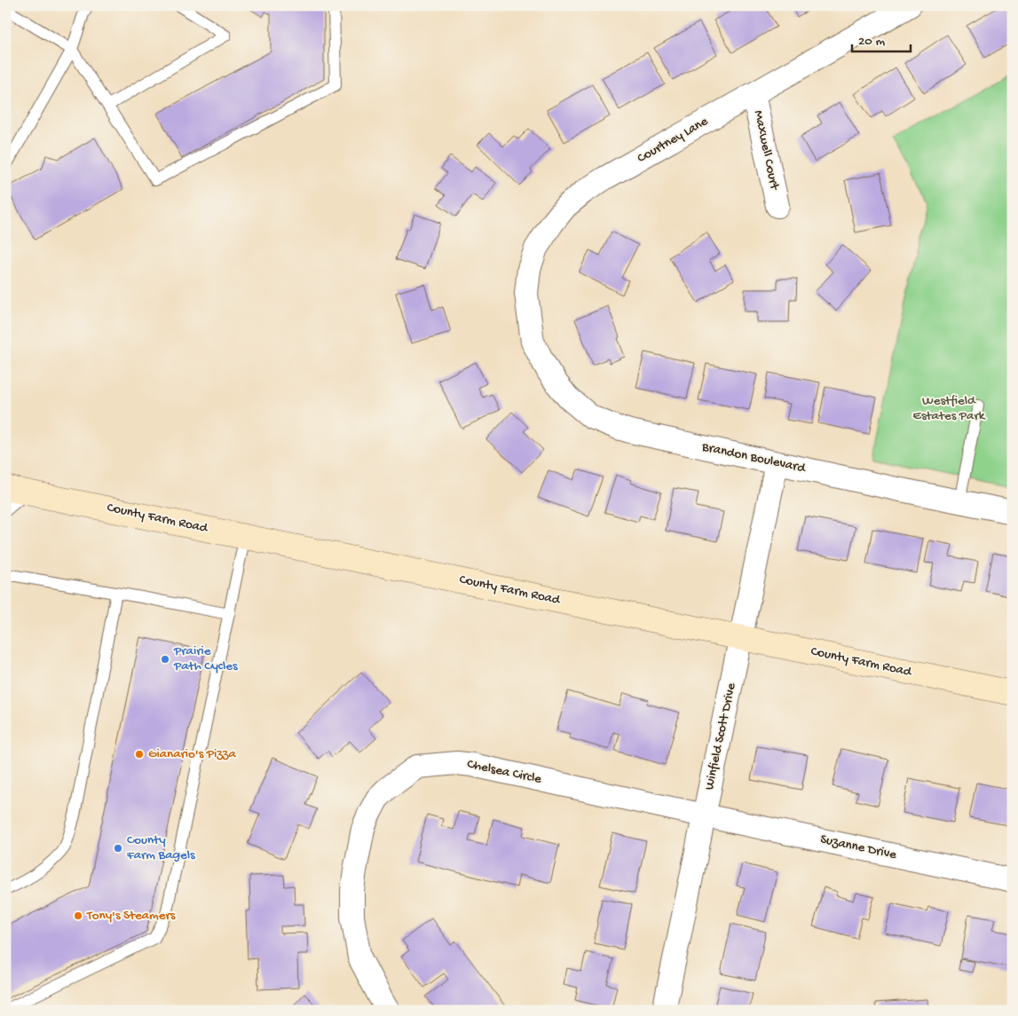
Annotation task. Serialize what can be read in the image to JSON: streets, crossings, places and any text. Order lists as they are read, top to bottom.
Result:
{
  "streets": {
    "main road": ["County Farm Road"],
    "street": [
      "Courtney Lane",
      "Maxwell Court",
      "Brandon Boulevard",
      "Winfield Scott Drive",
      "Chelsea Circle",
      "Suzanne Drive"
    ]
  },
  "crossings": [
    ["Courtney Lane", "Maxwell Court"],
    ["Courtney Lane", "Brandon Boulevard"],
    ["Brandon Boulevard", "Winfield Scott Drive"],
    ["County Farm Road", "Winfield Scott Drive"],
    ["Winfield Scott Drive", "Chelsea Circle"],
    ["Winfield Scott Drive", "Suzanne Drive"],
    ["Chelsea Circle", "Suzanne Drive"]
  ],
  "parks": ["Westfield Estates Park"],
  "places": [
    "Prairie Path Cycles",
    "Gianario's Pizza",
    "County Farm Bagels",
    "Tony's Steamers"
  ],
  "scale_bar": "20 m"
}
